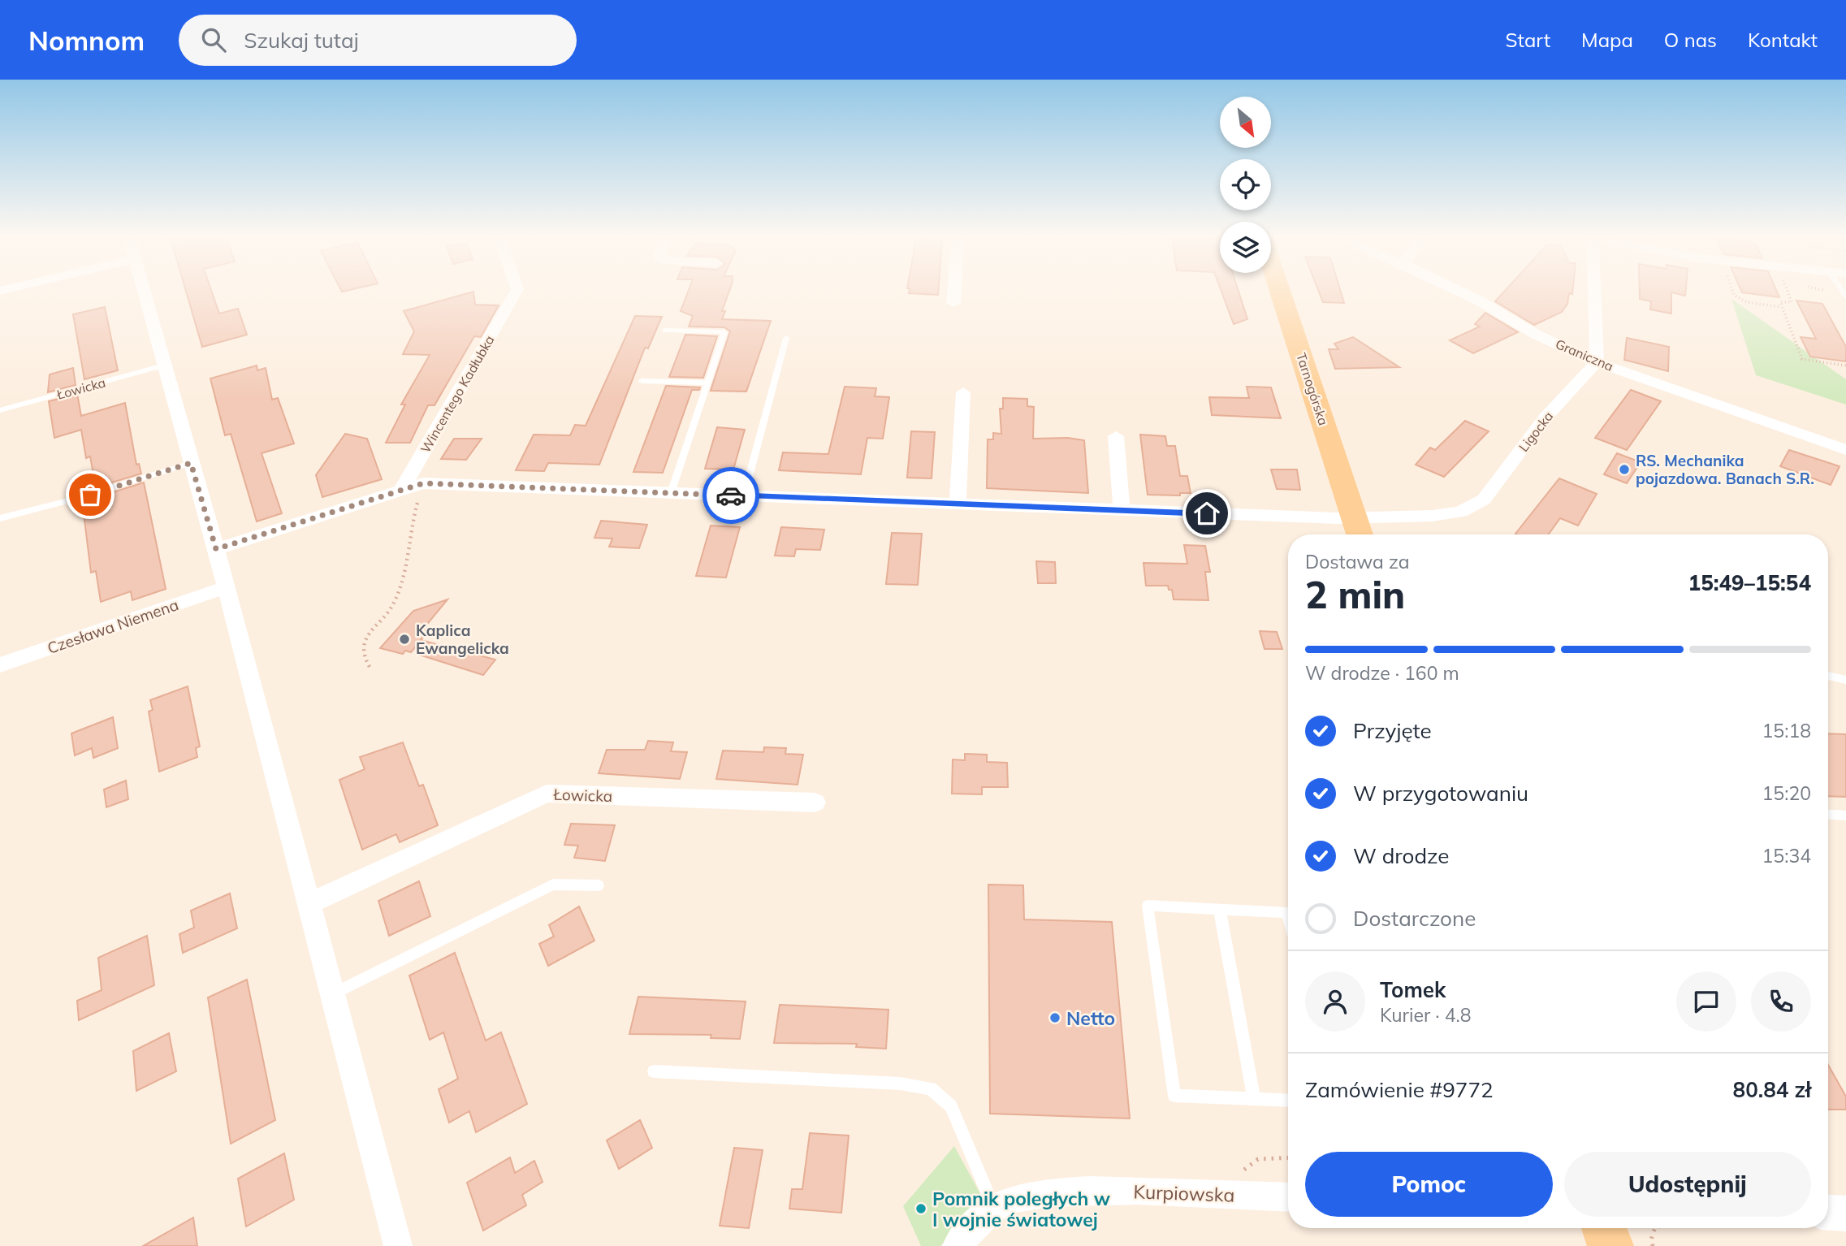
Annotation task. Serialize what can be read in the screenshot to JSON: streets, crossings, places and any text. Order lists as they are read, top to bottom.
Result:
{
  "streets": {
    "main road": ["Tarnogórska"],
    "street": [
      "Graniczna",
      "Łowicka",
      "Wincentego Kadłubka",
      "Ligocka",
      "Czesława Niemena",
      "Kurpiowska"
    ]
  },
  "crossings": [
    ["Graniczna", "Ligocka"],
    ["Tarnogórska", "Ligocka"],
    ["Wincentego Kadłubka", "Ligocka"]
  ],
  "places": [
    "RS. Mechanika pojazdowa. Banach S.R.",
    "Kaplica Ewangelicka",
    "Netto",
    "Pomnik poległych w I wojnie światowej"
  ],
  "north": "bottom right",
  "page": {
    "header": "Nomnom",
    "search": "Szukaj tutaj",
    "nav": [
      "Start",
      "Mapa",
      "O nas",
      "Kontakt"
    ],
    "heading": ["2 min", "Dostawa za", "15:49–15:54"],
    "panel": [
      "Tomek",
      "Kurier · 4.8",
      "Zamówienie #9772",
      "80.84 zł"
    ],
    "bar": "W drodze · 160 m",
    "list": [
      ["Przyjęte", "15:18"],
      ["W przygotowaniu", "15:20"],
      ["W drodze", "15:34"],
      "Dostarczone"
    ],
    "buttons": ["Pomoc", "Udostępnij"]
  }
}
